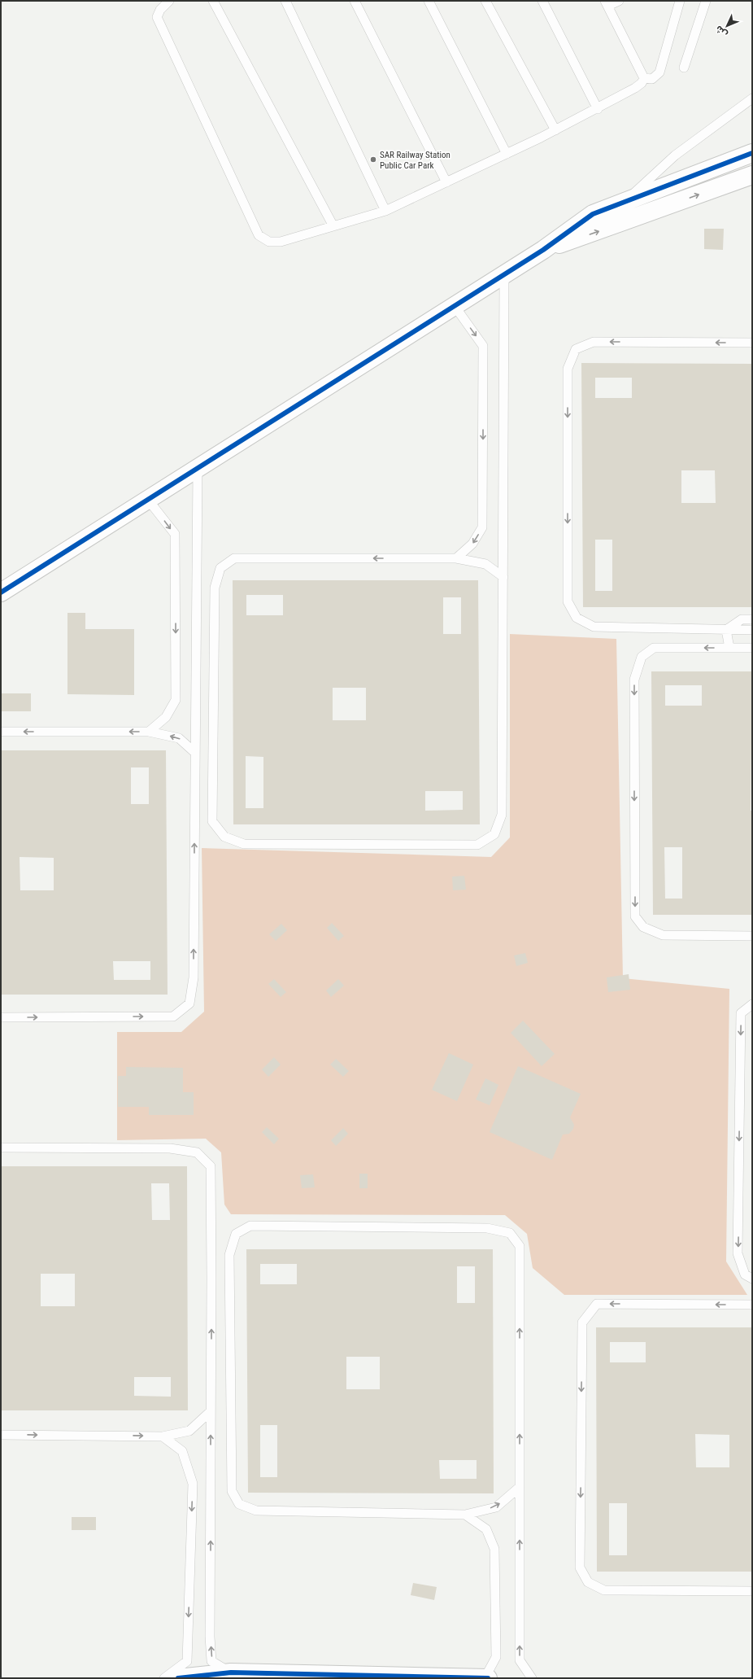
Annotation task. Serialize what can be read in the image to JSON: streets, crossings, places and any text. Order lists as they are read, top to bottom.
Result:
{
  "places": ["SAR Railway Station Public Car Park"],
  "north": "bottom left"
}
